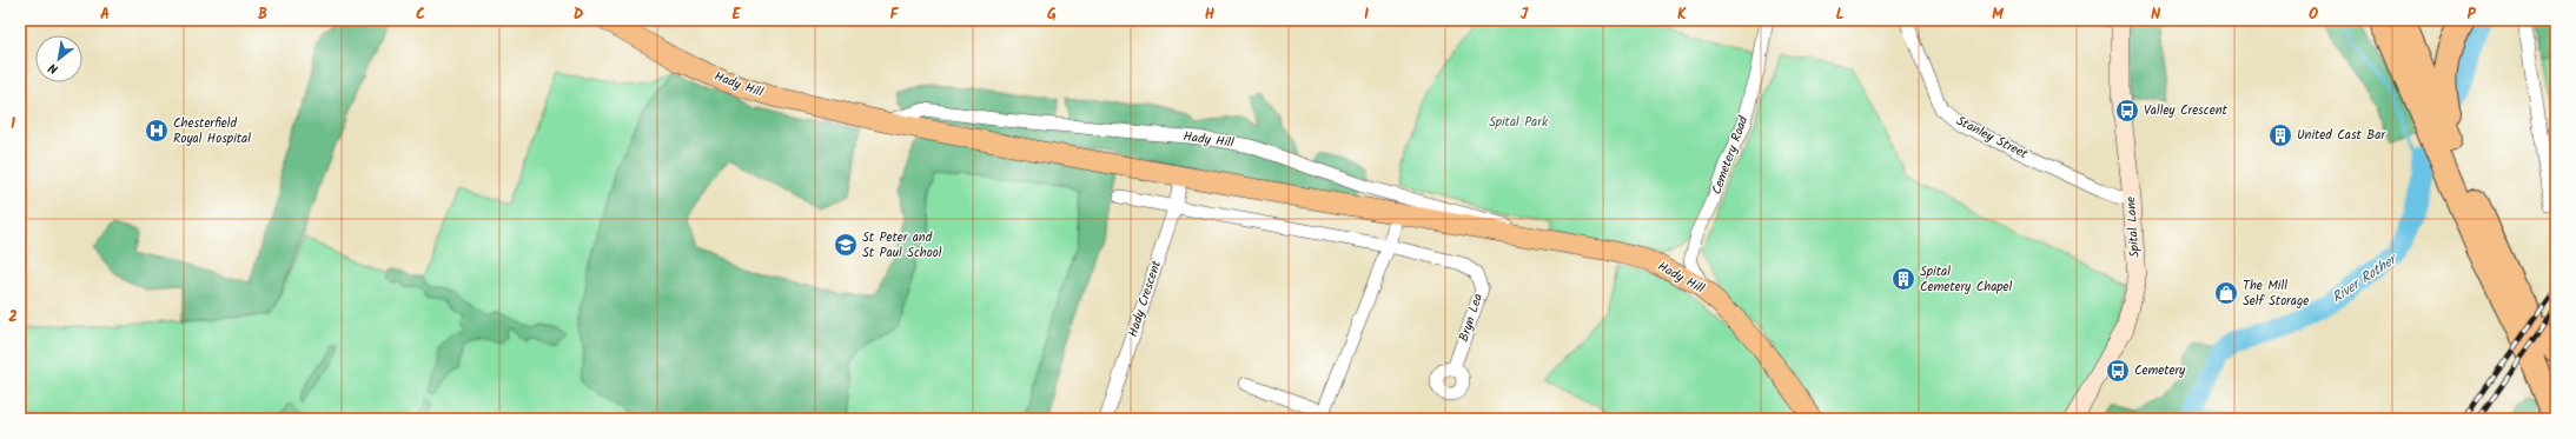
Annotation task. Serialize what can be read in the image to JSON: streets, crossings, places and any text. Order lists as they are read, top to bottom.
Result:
{
  "streets": {
    "main road": ["Hady Hill"],
    "street": [
      "Stanley Street",
      "Cemetery Road",
      "Spital Lane",
      "Hady Crescent",
      "Bryn Lea"
    ]
  },
  "crossings": [
    ["Hady Hill", "Cemetery Road"],
    ["Hady Hill", "Hady Crescent"],
    ["Stanley Street", "Spital Lane"]
  ],
  "water": ["River Rother"],
  "parks": ["Spital Park"],
  "places": {
    "bus stop": ["Valley Crescent", "Cemetery"],
    "hospital": ["Chesterfield Royal Hospital"],
    "building": ["United Cast Bar", "Spital Cemetery Chapel"],
    "school or university": ["St Peter and St Paul School"],
    "shop": ["The Mill Self Storage"]
  },
  "north": "bottom left",
  "grid": {
    "columns": [
      "A",
      "B",
      "C",
      "D",
      "E",
      "F",
      "G",
      "H",
      "I",
      "J",
      "K",
      "L",
      "M",
      "N",
      "O",
      "P"
    ],
    "rows": ["1", "2"]
  }
}
